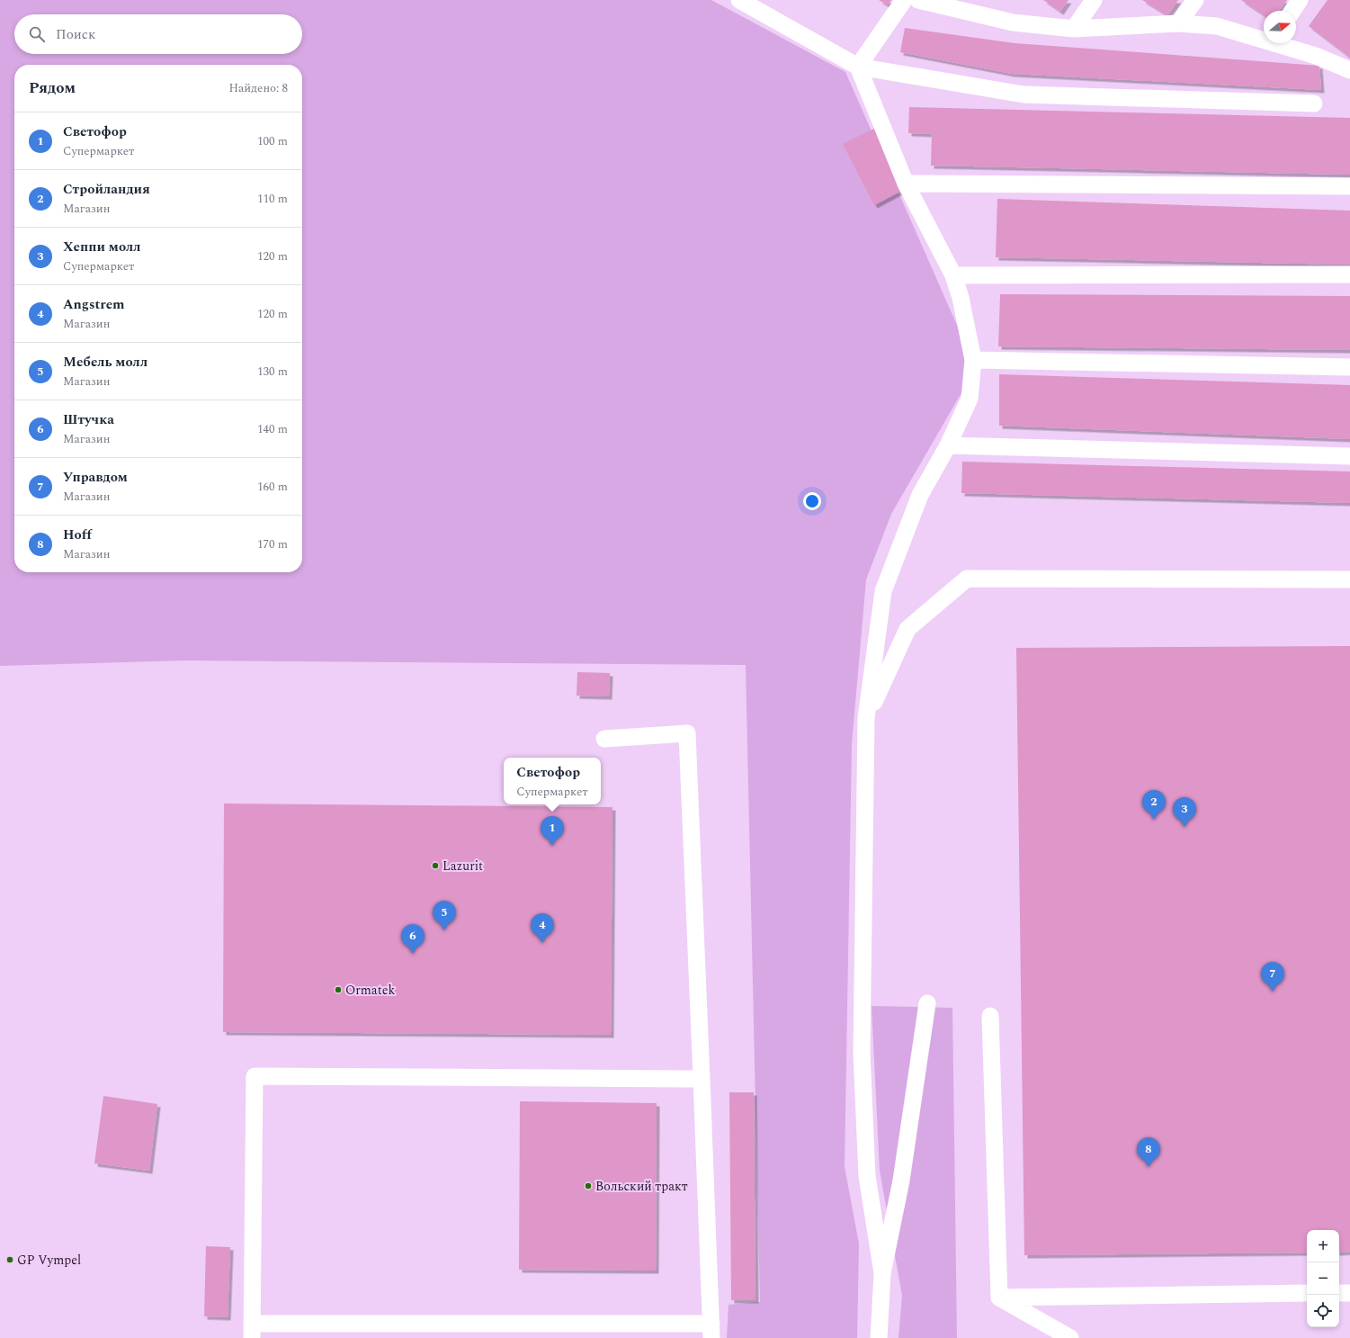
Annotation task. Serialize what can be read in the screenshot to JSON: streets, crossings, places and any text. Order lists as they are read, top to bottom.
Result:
{
  "places": [
    "Lazurit",
    "Ormatek",
    "Вольский тракт",
    "GP Vympel"
  ],
  "north": "right",
  "page": {
    "search": "Поиск",
    "heading": ["Рядом", "Найдено: 8"],
    "list": [
      {
        "mark": "1",
        "name": "Светофор",
        "note": "Супермаркет",
        "value": "100 m"
      },
      {
        "mark": "2",
        "name": "Стройландия",
        "note": "Магазин",
        "value": "110 m"
      },
      {
        "mark": "3",
        "name": "Хеппи молл",
        "note": "Супермаркет",
        "value": "120 m"
      },
      {
        "mark": "4",
        "name": "Angstrem",
        "note": "Магазин",
        "value": "120 m"
      },
      {
        "mark": "5",
        "name": "Мебель молл",
        "note": "Магазин",
        "value": "130 m"
      },
      {
        "mark": "6",
        "name": "Штучка",
        "note": "Магазин",
        "value": "140 m"
      },
      {
        "mark": "7",
        "name": "Управдом",
        "note": "Магазин",
        "value": "160 m"
      },
      {
        "mark": "8",
        "name": "Hoff",
        "note": "Магазин",
        "value": "170 m"
      }
    ],
    "popup": ["Светофор", "Супермаркет"],
    "pins": [
      "2",
      "3",
      "1",
      "5",
      "4",
      "6",
      "7",
      "8"
    ],
    "map_buttons": ["+", "−"]
  }
}
